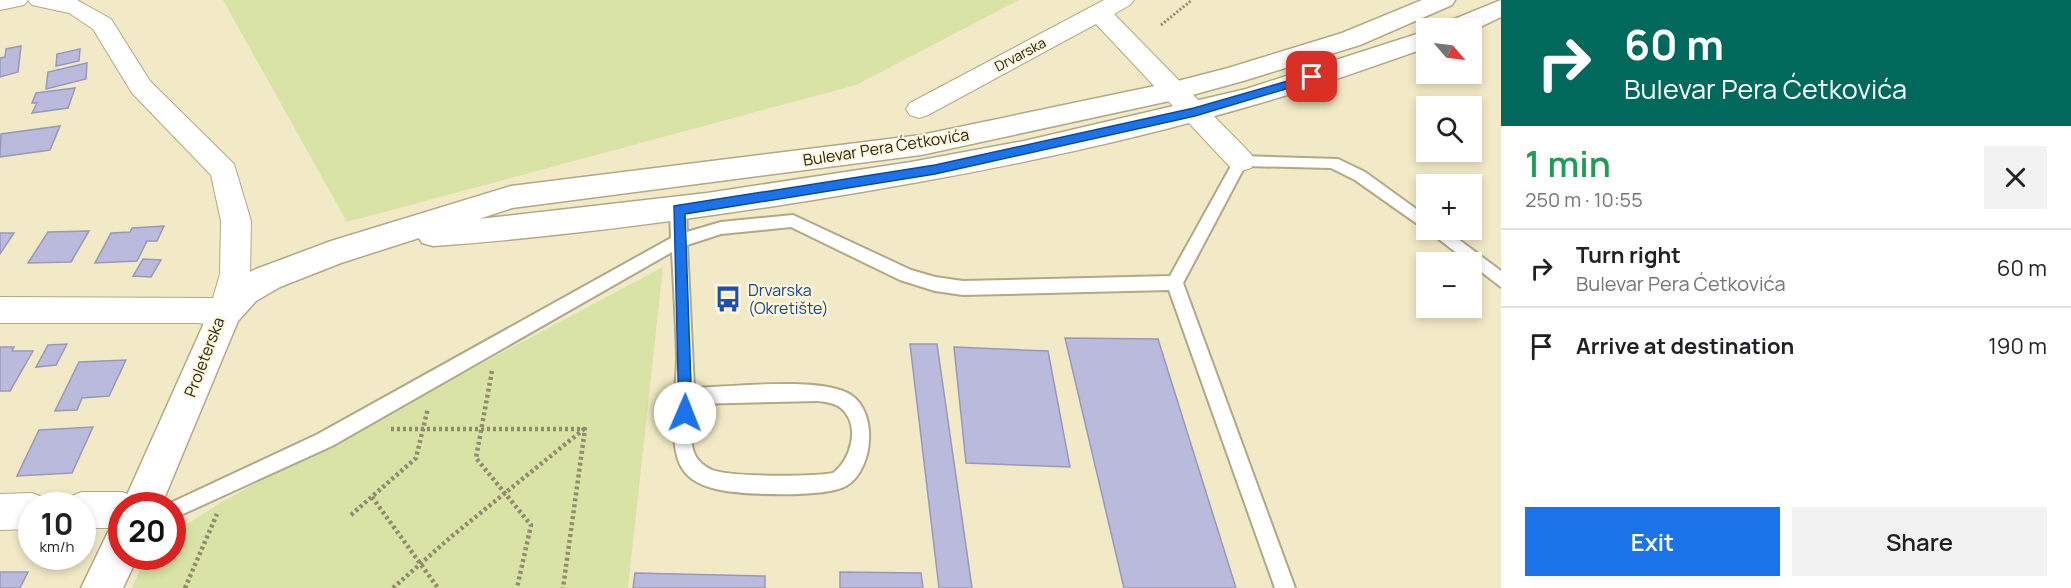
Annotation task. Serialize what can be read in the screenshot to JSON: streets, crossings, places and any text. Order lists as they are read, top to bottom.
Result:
{
  "streets": {
    "main road": ["Bulevar Pera Ćetkovića", "Proleterska"],
    "street": ["Drvarska"]
  },
  "crossings": [
    ["Bulevar Pera Ćetkovića", "Proleterska"]
  ],
  "places": {
    "bus stop": ["Drvarska (Okretište)"]
  },
  "north": "bottom right",
  "page": {
    "turn": ["60 m", "Bulevar Pera Ćetkovića"],
    "map_buttons": ["+", "−"],
    "heading": ["1 min", "250 m · 10:55"],
    "list": [
      {
        "name": "Turn right",
        "note": "Bulevar Pera Ćetkovića",
        "value": "60 m"
      },
      {
        "name": "Arrive at destination",
        "value": "190 m"
      }
    ],
    "speed": "10 km/h",
    "limit": "20",
    "buttons": ["Exit", "Share"]
  }
}
